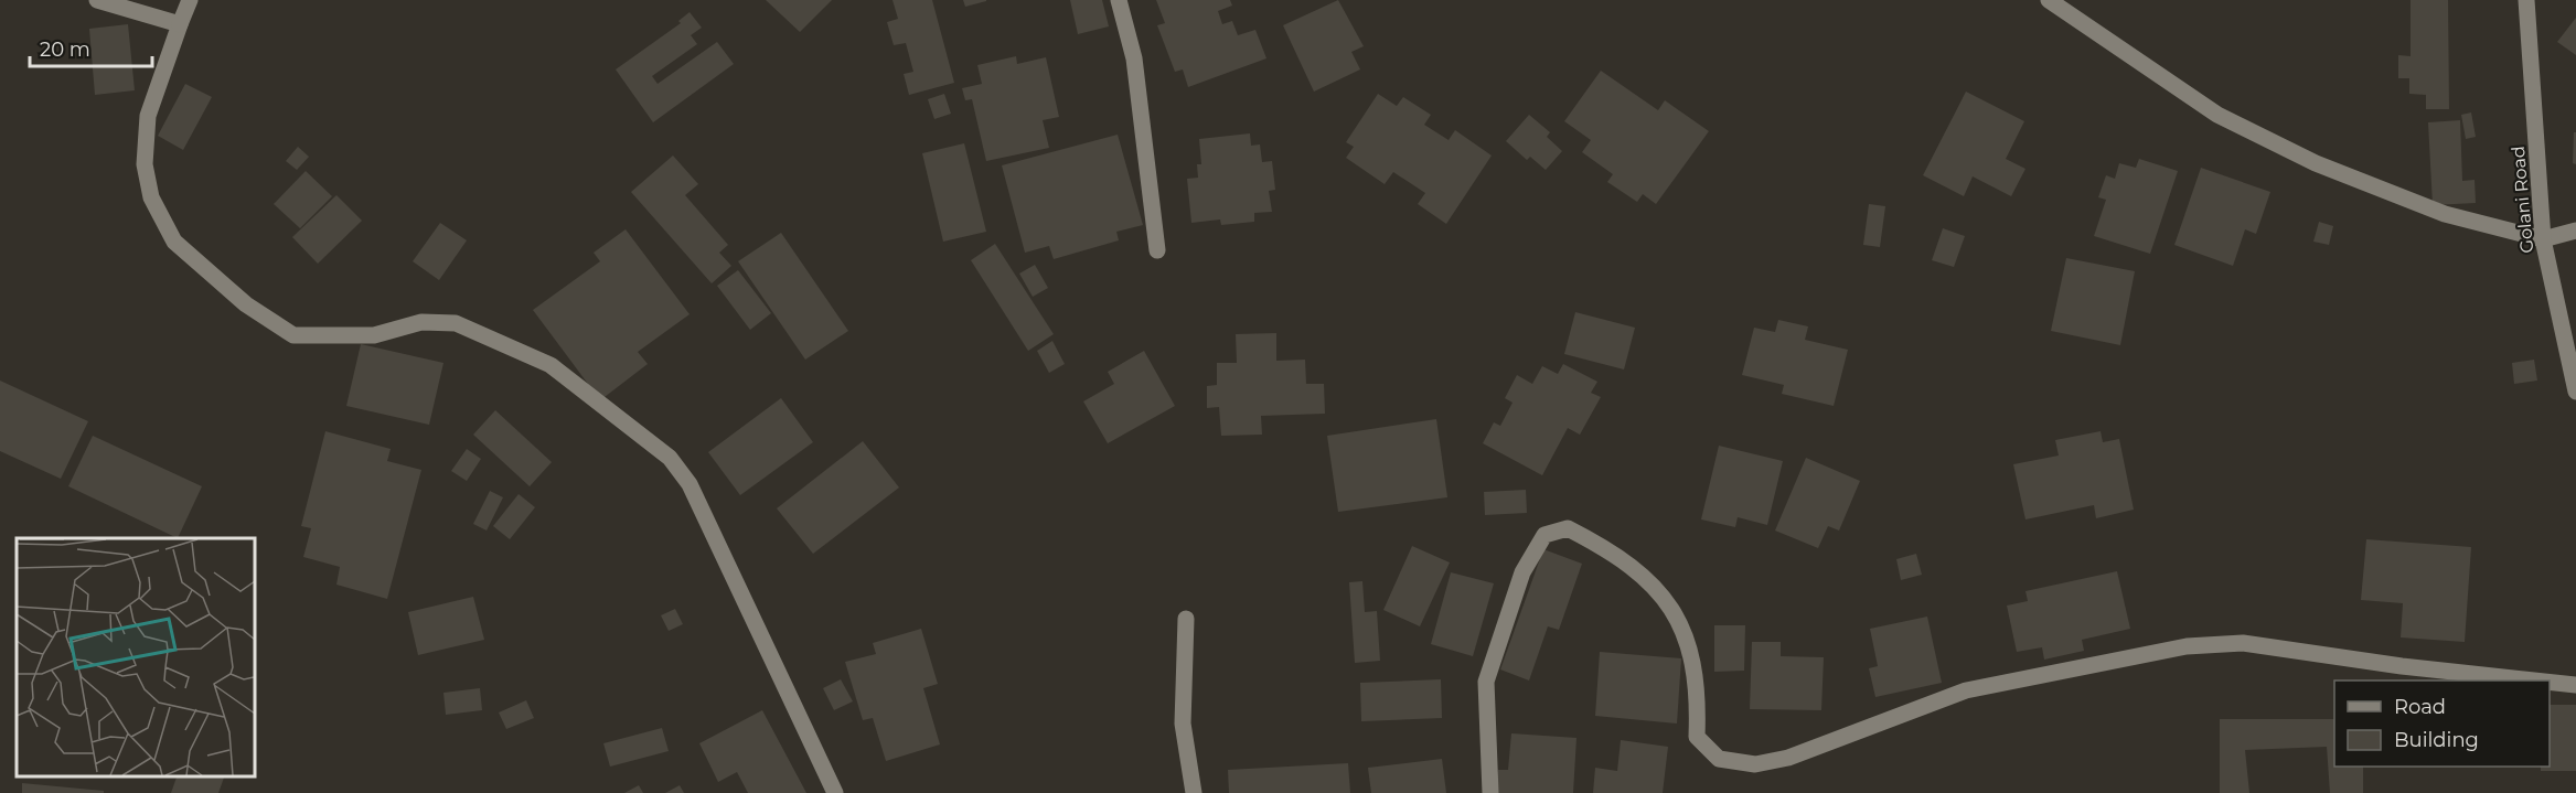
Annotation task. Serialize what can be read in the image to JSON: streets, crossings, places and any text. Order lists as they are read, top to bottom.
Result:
{
  "streets": {
    "street": ["Golani Road"]
  },
  "legend": ["Road", "Building"],
  "scale_bar": "20 m"
}
